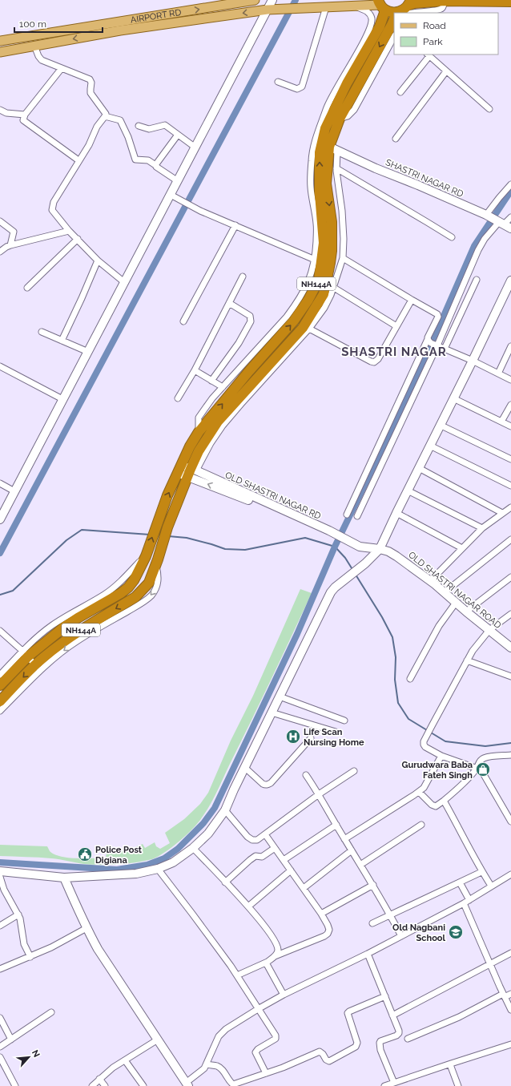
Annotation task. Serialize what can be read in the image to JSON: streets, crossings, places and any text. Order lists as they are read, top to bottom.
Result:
{
  "streets": {
    "highway": ["NH144A"],
    "main road": ["AIRPORT RD"],
    "street": ["SHASTRI NAGAR RD", "OLD SHASTRI NAGAR RD", "OLD SHASTRI NAGAR ROAD"]
  },
  "crossings": [
    ["SHASTRI NAGAR RD", "NH144A"],
    ["NH144A", "OLD SHASTRI NAGAR RD"],
    ["OLD SHASTRI NAGAR RD", "OLD SHASTRI NAGAR ROAD"]
  ],
  "districts": ["SHASTRI NAGAR"],
  "places": {
    "hospital": ["Life Scan Nursing Home"],
    "shop": ["Gurudwara Baba Fateh Singh"],
    "public building": ["Police Post Digiana"],
    "school or university": ["Old Nagbani School"]
  },
  "legend": ["Road", "Park"],
  "scale_bar": "100 m",
  "north": "top right"
}
